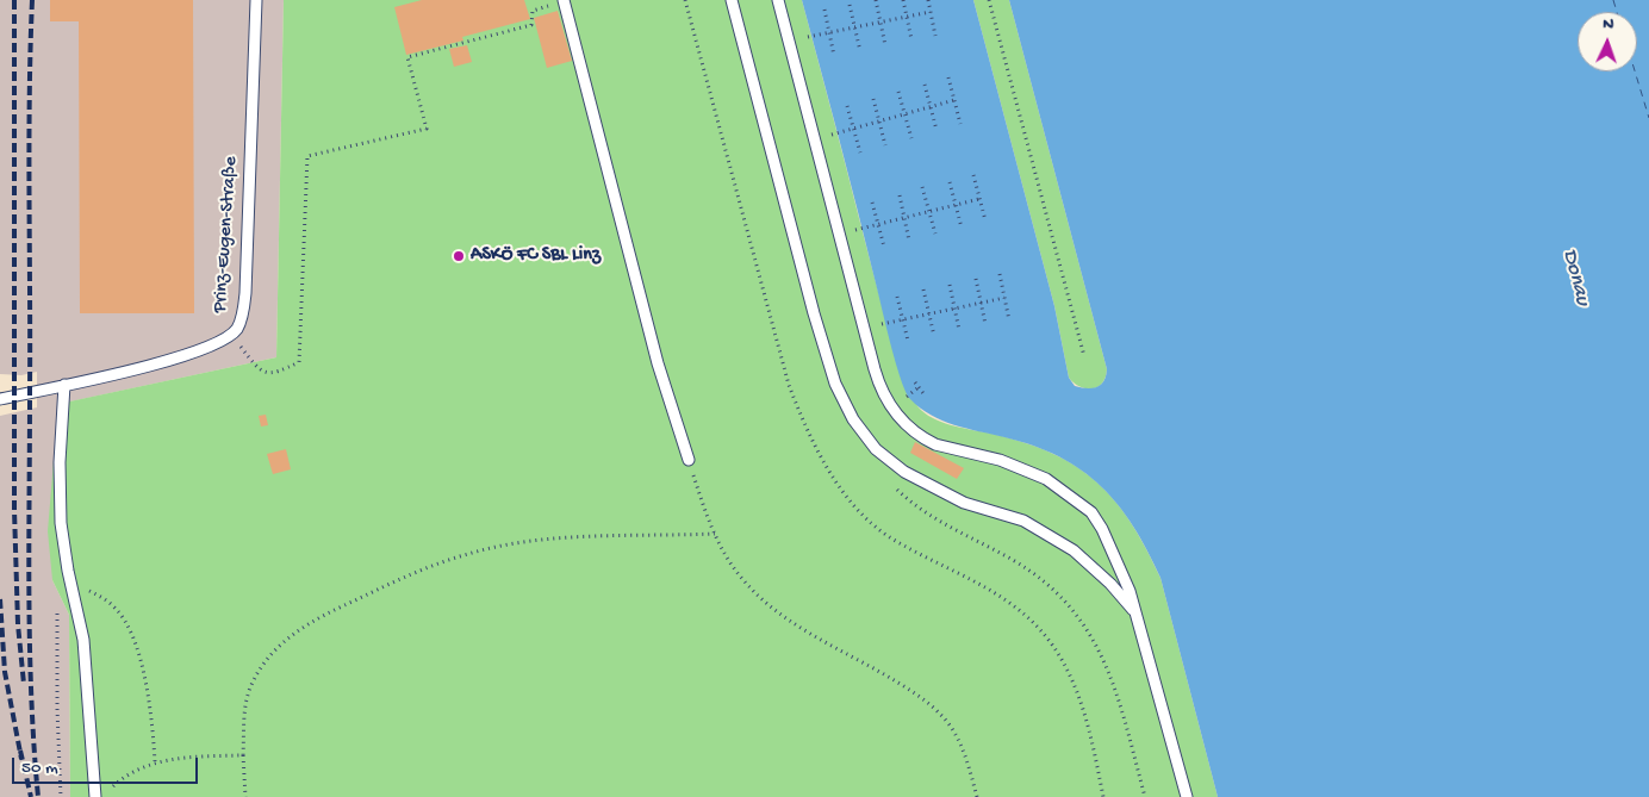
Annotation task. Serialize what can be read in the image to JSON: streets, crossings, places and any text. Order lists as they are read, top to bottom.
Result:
{
  "streets": {
    "lane": ["Prinz-Eugen-Straße"]
  },
  "water": ["Donau"],
  "places": ["ASKÖ FC SBL Linz"],
  "scale_bar": "50 m",
  "north": "top"
}
